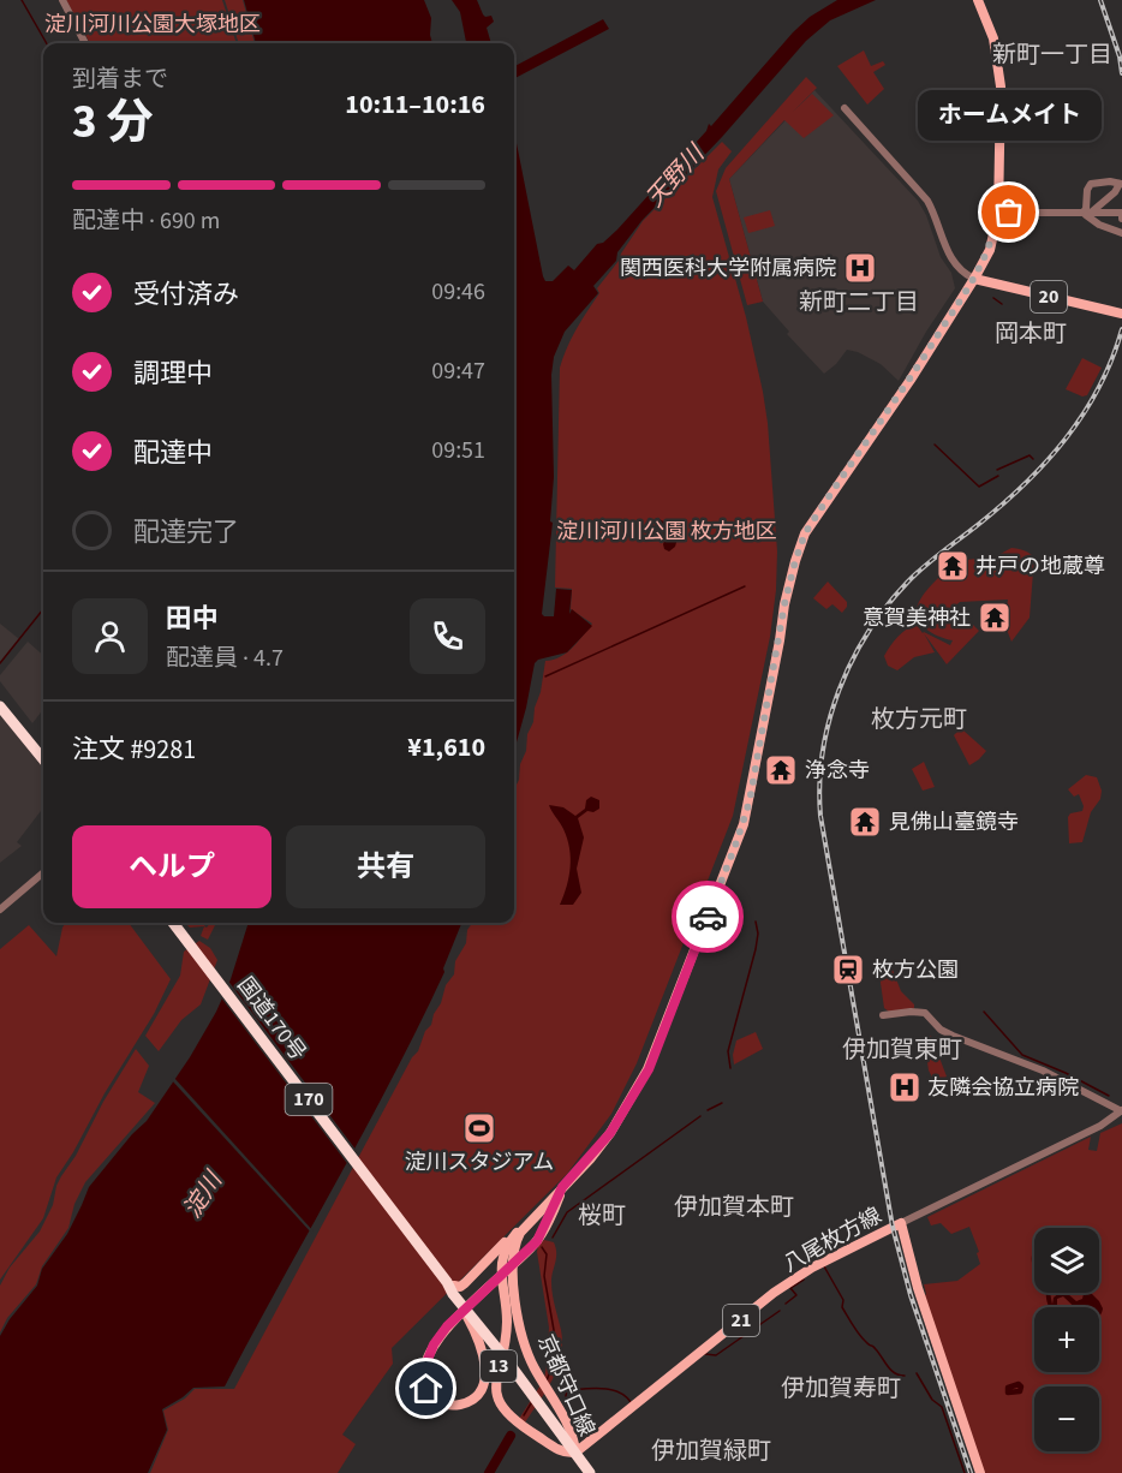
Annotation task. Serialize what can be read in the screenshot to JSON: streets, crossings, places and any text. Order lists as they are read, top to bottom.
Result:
{
  "streets": {
    "highway": ["国道170号", "170"],
    "main road": [
      "20",
      "八尾枚方線",
      "21",
      "13",
      "京都守口線"
    ]
  },
  "crossings": [
    ["20", "京都守口線"],
    ["国道170号", "八尾枚方線"],
    ["国道170号", "京都守口線"],
    ["八尾枚方線", "京都守口線"]
  ],
  "districts": [
    "新町一丁目",
    "新町二丁目",
    "岡本町",
    "枚方元町",
    "伊加賀東町",
    "伊加賀本町",
    "桜町",
    "伊加賀寿町",
    "伊加賀緑町"
  ],
  "water": ["天野川", "淀川"],
  "parks": ["淀川河川公園大塚地区", "淀川河川公園 枚方地区"],
  "places": {
    "other": ["ホームメイト"],
    "hospital": ["関西医科大学附属病院", "友隣会協立病院"],
    "temple": [
      "井戸の地蔵尊",
      "意賀美神社",
      "浄念寺",
      "見佛山臺鏡寺"
    ],
    "station": ["枚方公園"],
    "sports": ["淀川スタジアム"]
  },
  "page": {
    "heading": ["3 分", "到着まで", "10:11–10:16"],
    "panel": [
      "田中",
      "配達員 · 4.7",
      "注文 #9281",
      "¥1,610"
    ],
    "bubble": "ホームメイト",
    "bar": "配達中 · 690 m",
    "list": [
      ["受付済み", "09:46"],
      ["調理中", "09:47"],
      ["配達中", "09:51"],
      "配達完了"
    ],
    "buttons": ["ヘルプ", "共有"],
    "map_buttons": ["+", "−"]
  }
}
